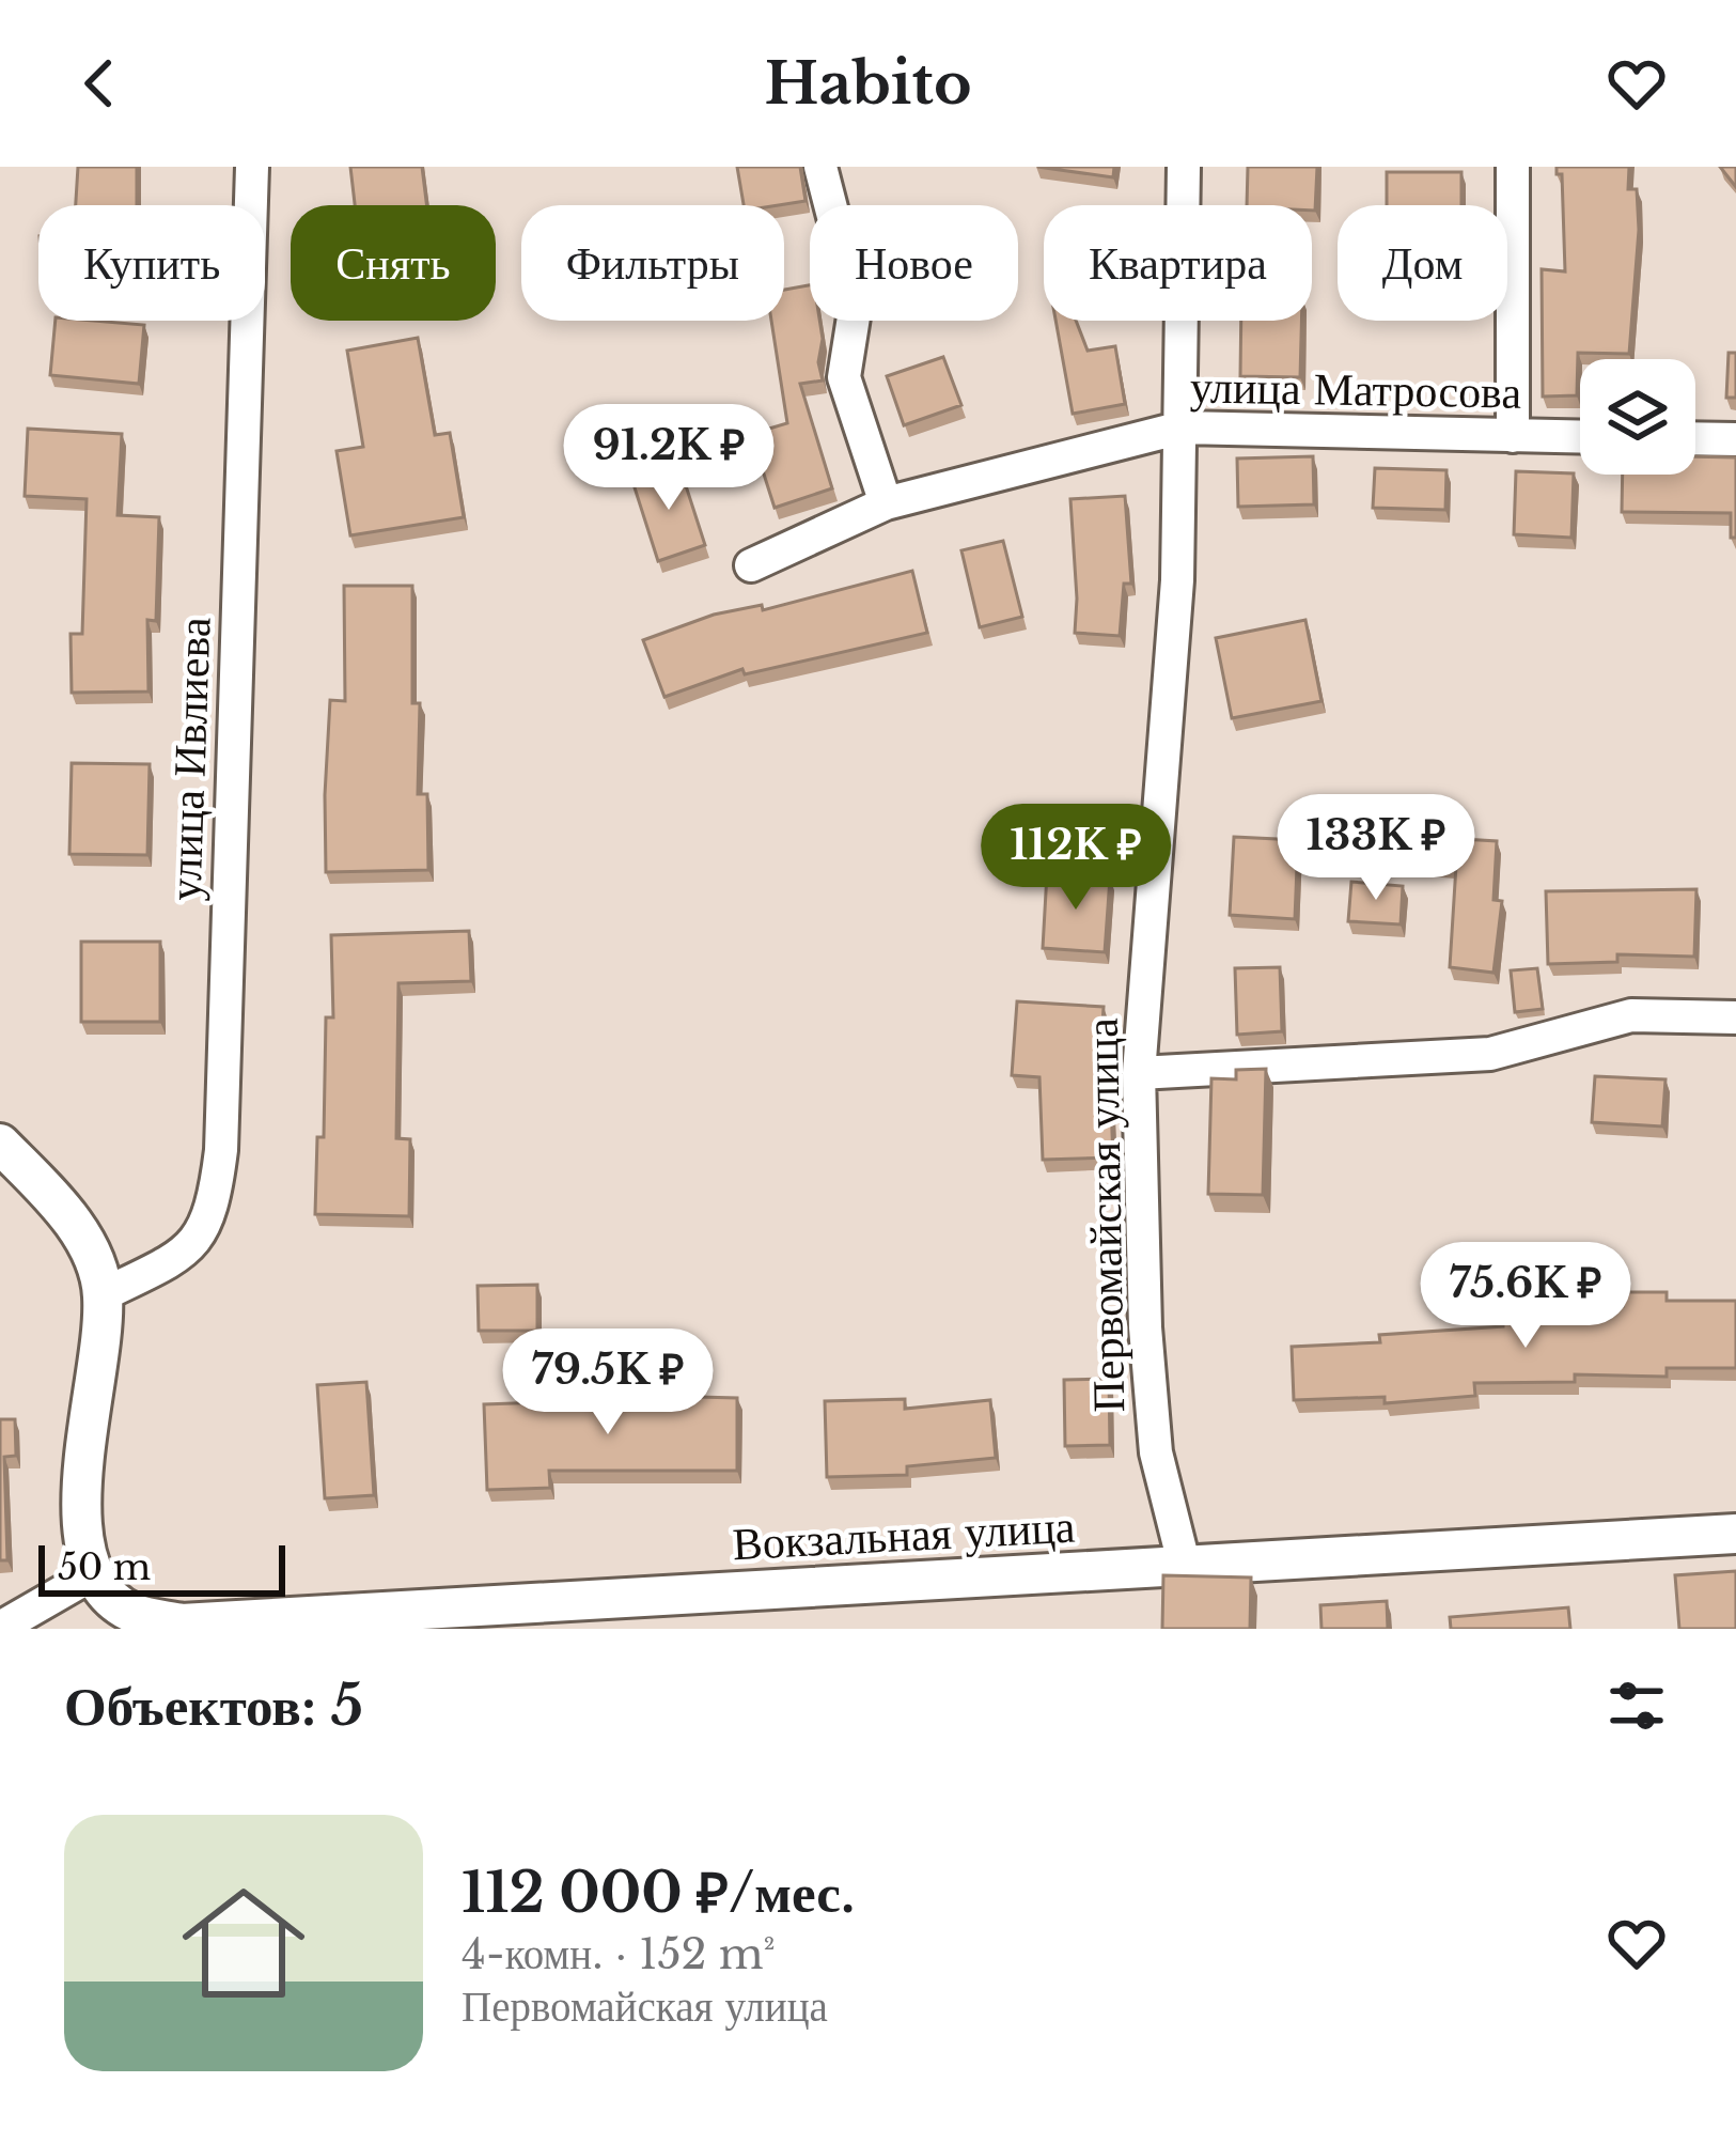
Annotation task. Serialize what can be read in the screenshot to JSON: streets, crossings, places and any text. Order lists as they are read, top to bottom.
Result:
{
  "streets": {
    "street": [
      "улица Матросова",
      "улица Ивлиева",
      "Первомайская улица",
      "Вокзальная улица"
    ]
  },
  "crossings": [
    ["улица Матросова", "Первомайская улица"],
    ["Первомайская улица", "Вокзальная улица"]
  ],
  "scale_bar": "50 m",
  "page": {
    "header": "Habito",
    "chip": [
      "Купить",
      "Снять",
      "Фильтры",
      "Новое",
      "Квартира",
      "Дом"
    ],
    "price": [
      "91.2K ₽",
      "133K ₽",
      "112K ₽",
      "75.6K ₽",
      "79.5K ₽"
    ],
    "scale": "50 m",
    "heading": "Объектов: 5",
    "list": [
      {
        "name": "112 000 ₽/мес.",
        "note": "4-комн. · 152 m² · Первомайская улица"
      }
    ]
  }
}
